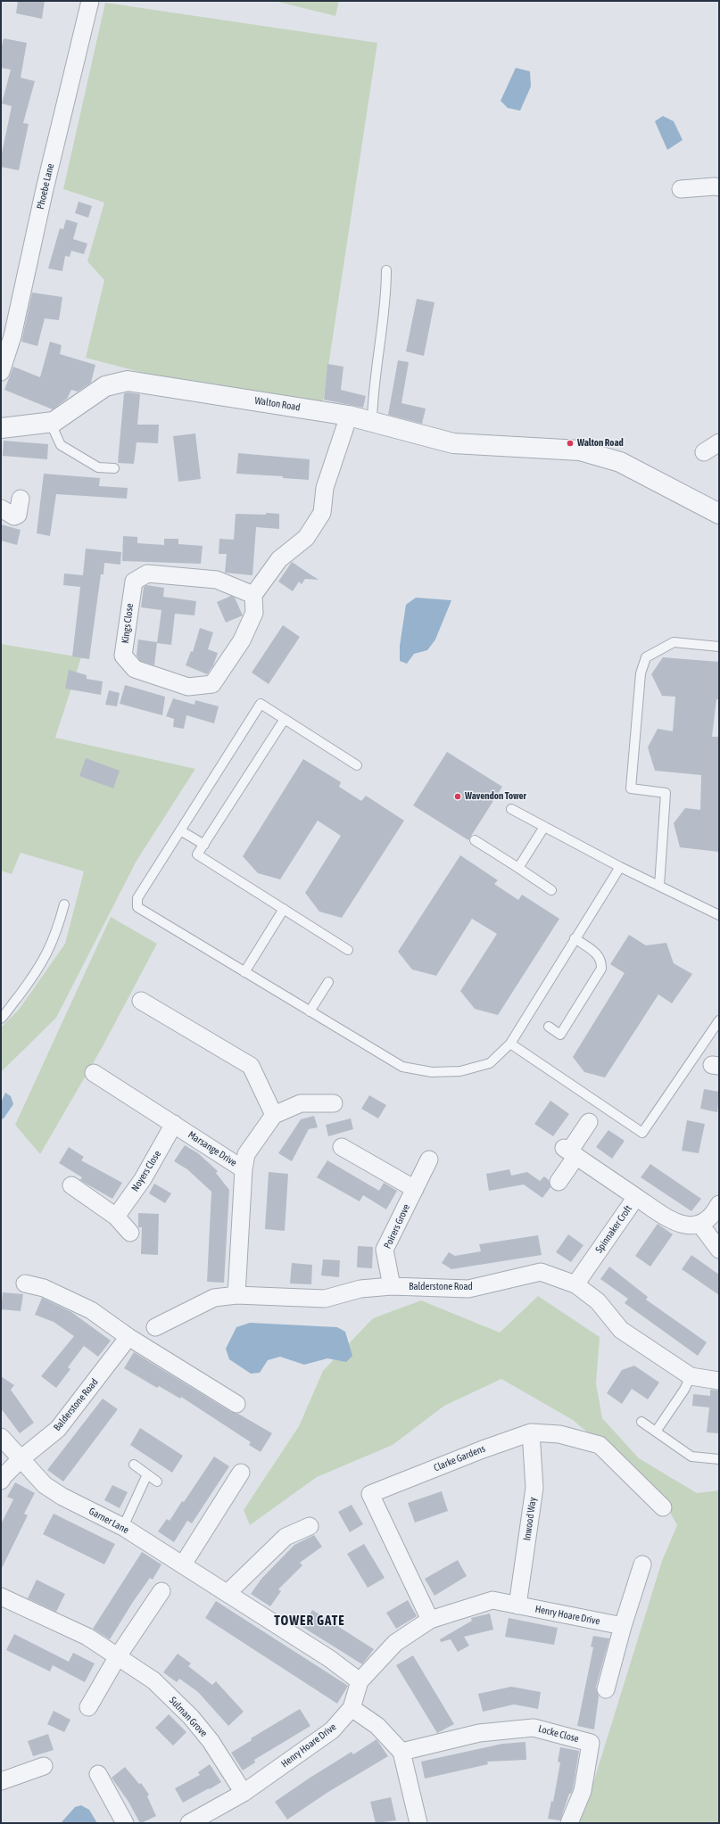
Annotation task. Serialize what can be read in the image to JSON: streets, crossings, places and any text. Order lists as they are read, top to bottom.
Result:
{
  "streets": {
    "street": [
      "Phoebe Lane",
      "Walton Road",
      "Kings Close",
      "Marsange Drive",
      "Noyers Close",
      "Poirers Grove",
      "Spinnaker Croft",
      "Balderstone Road",
      "Clarke Gardens",
      "Inwood Way",
      "Garner Lane",
      "Henry Hoare Drive",
      "Sulman Grove",
      "Locke Close"
    ]
  },
  "crossings": [
    ["Marsange Drive", "Noyers Close"],
    ["Marsange Drive", "Balderstone Road"],
    ["Poirers Grove", "Balderstone Road"],
    ["Spinnaker Croft", "Balderstone Road"],
    ["Balderstone Road", "Garner Lane"],
    ["Clarke Gardens", "Inwood Way"],
    ["Clarke Gardens", "Henry Hoare Drive"],
    ["Inwood Way", "Henry Hoare Drive"],
    ["Garner Lane", "Henry Hoare Drive"],
    ["Henry Hoare Drive", "Sulman Grove"]
  ],
  "districts": ["TOWER GATE"],
  "places": ["Walton Road", "Wavendon Tower"]
}
